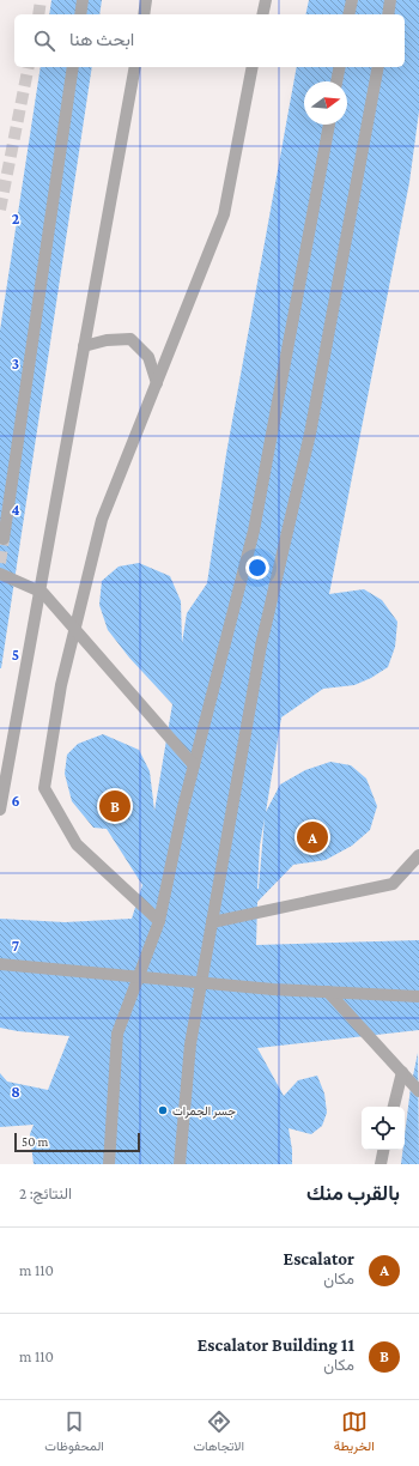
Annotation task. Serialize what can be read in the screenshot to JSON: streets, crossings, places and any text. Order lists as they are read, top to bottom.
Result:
{
  "places": ["جسر الجمرات"],
  "scale_bar": "50 m",
  "north": "right",
  "page": {
    "search": "ابحث هنا",
    "pins": ["B", "A"],
    "scale": "50 m",
    "heading": ["بالقرب منك", "النتائج: 2"],
    "list": [
      {
        "mark": "A",
        "name": "Escalator",
        "note": "مكان",
        "value": "110 m"
      },
      {
        "mark": "B",
        "name": "Escalator Building 11",
        "note": "مكان",
        "value": "110 m"
      }
    ],
    "nav": ["الخريطة", "الاتجاهات", "المحفوظات"]
  },
  "grid": {
    "rows": [
      "2",
      "3",
      "4",
      "5",
      "6",
      "7",
      "8"
    ]
  }
}
